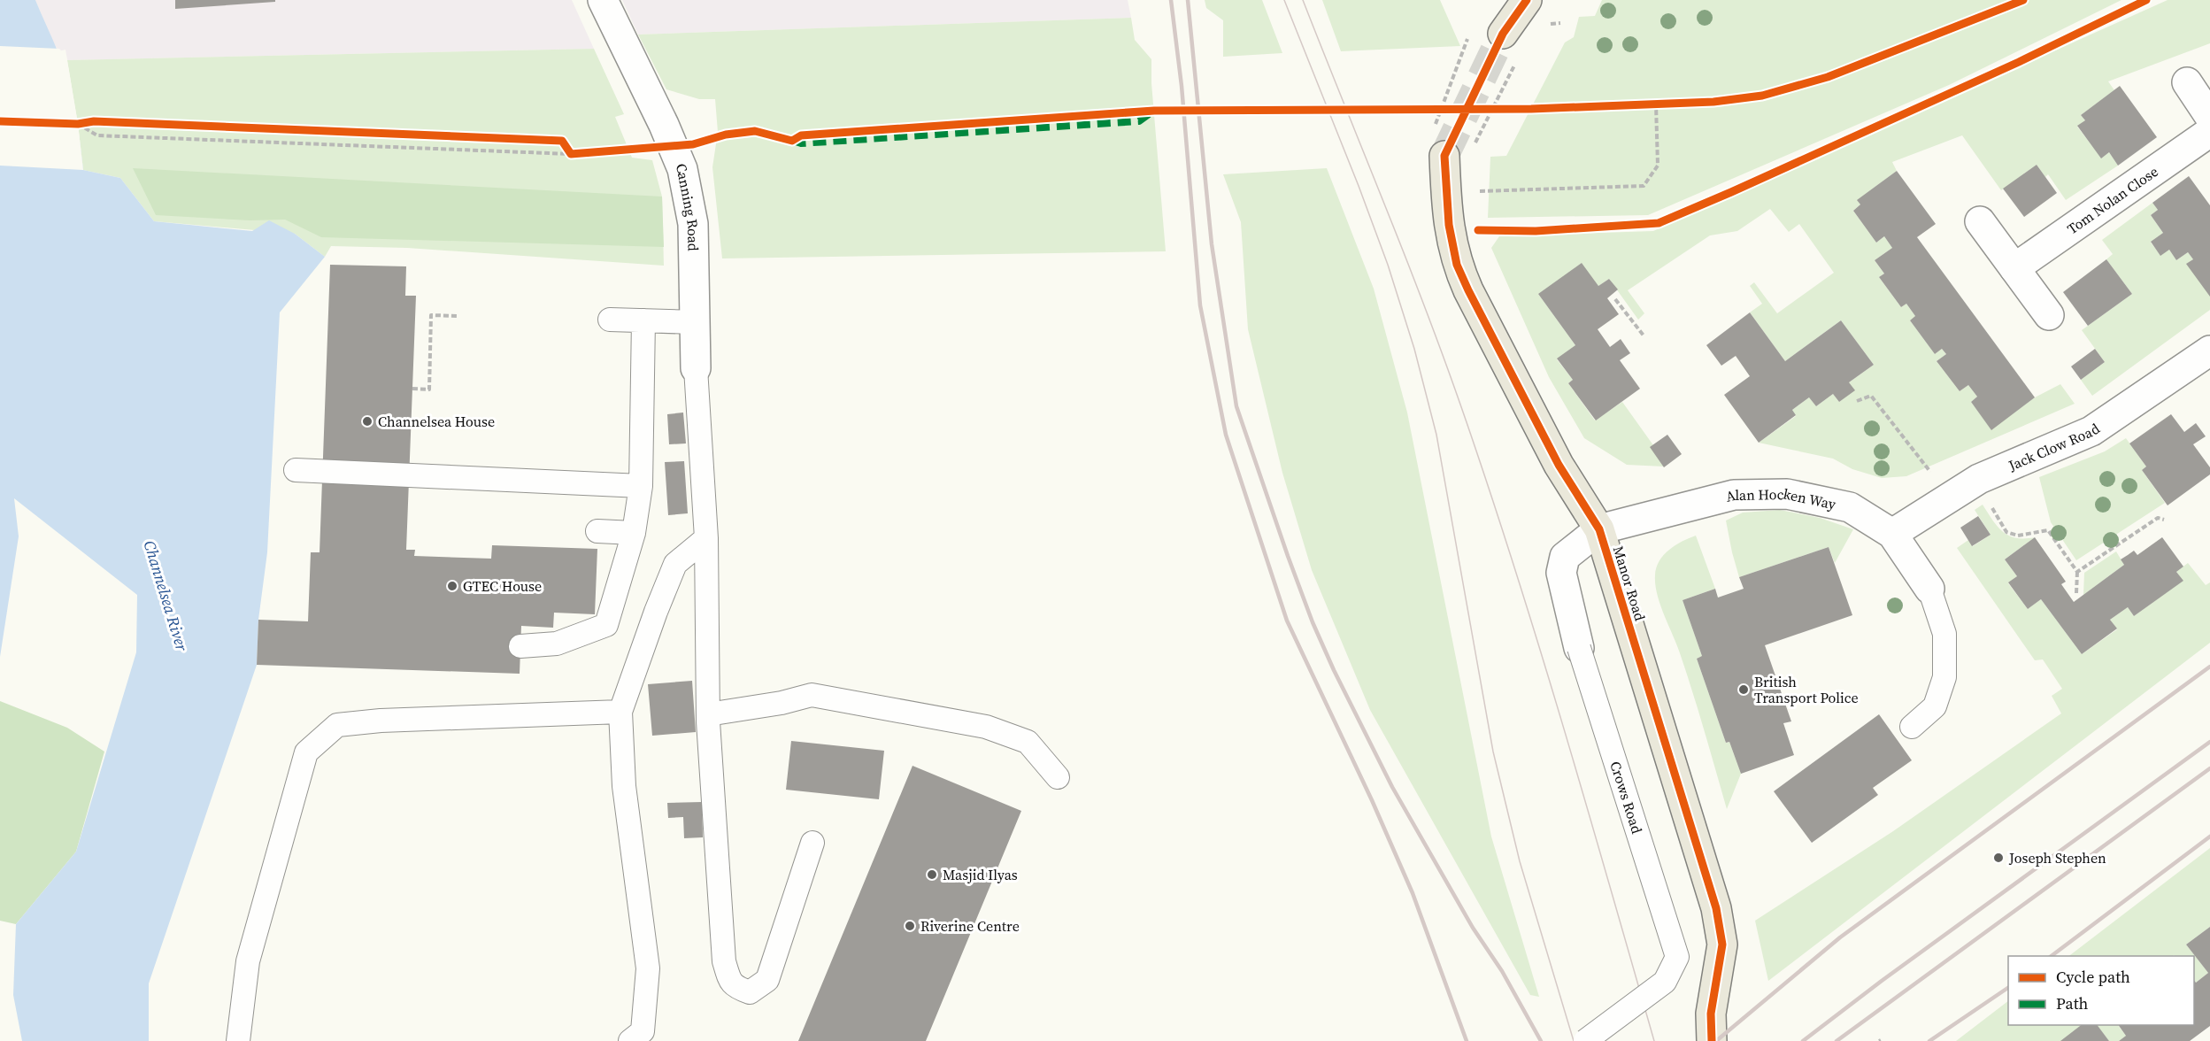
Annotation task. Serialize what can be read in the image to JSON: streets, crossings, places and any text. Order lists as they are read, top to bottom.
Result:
{
  "streets": {
    "main road": ["Manor Road"],
    "street": [
      "Tom Nolan Close",
      "Canning Road",
      "Jack Clow Road",
      "Alan Hocken Way",
      "Crows Road"
    ]
  },
  "crossings": [
    ["Jack Clow Road", "Alan Hocken Way"],
    ["Alan Hocken Way", "Manor Road"],
    ["Alan Hocken Way", "Crows Road"],
    ["Manor Road", "Crows Road"]
  ],
  "water": ["Channelsea River"],
  "places": [
    "Channelsea House",
    "GTEC House",
    "British Transport Police",
    "Joseph Stephen",
    "Masjid Ilyas",
    "Riverine Centre"
  ],
  "legend": ["Cycle path", "Path"]
}
